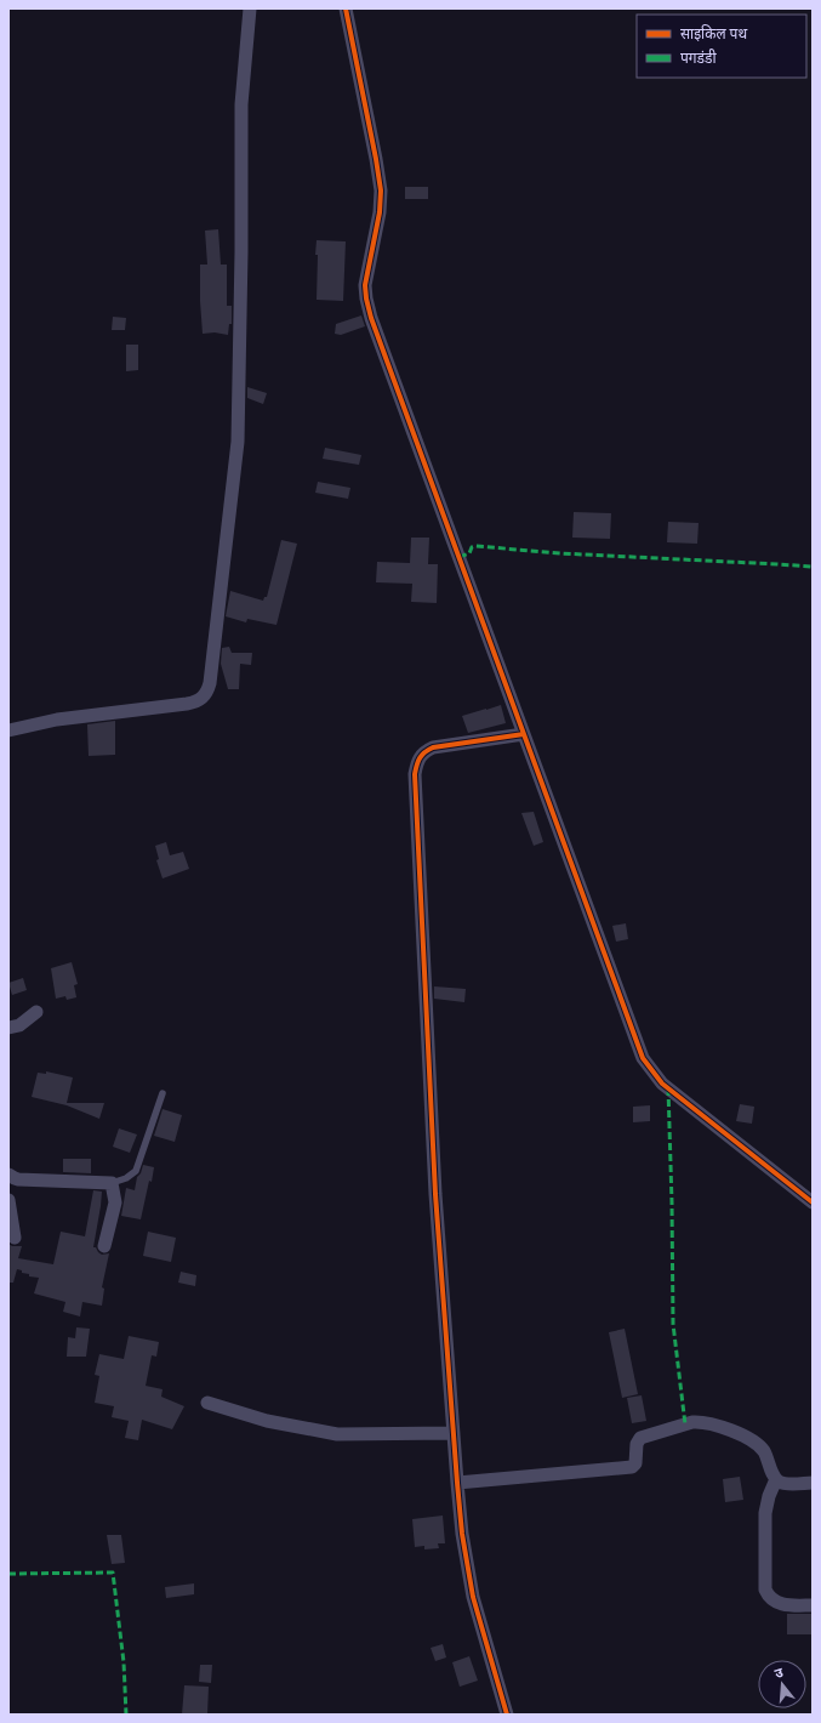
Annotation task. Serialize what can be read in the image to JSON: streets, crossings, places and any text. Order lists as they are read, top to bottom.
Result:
{
  "legend": ["साइकिल पथ", "पगडंडी"],
  "north": "top"
}
